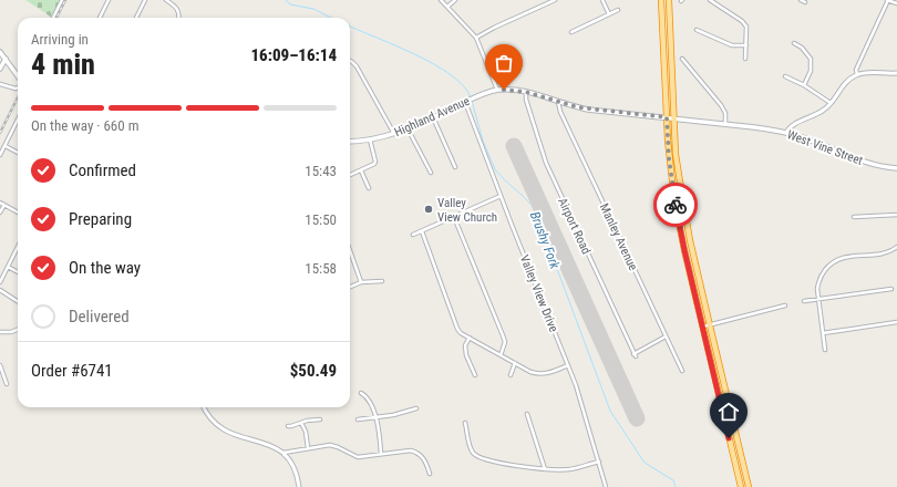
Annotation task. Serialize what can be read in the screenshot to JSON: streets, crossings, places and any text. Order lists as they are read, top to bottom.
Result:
{
  "streets": {
    "main road": ["Highland Avenue", "West Vine Street"],
    "street": ["Airport Road", "Manley Avenue", "Valley View Drive"]
  },
  "crossings": [
    ["Highland Avenue", "West Vine Street"],
    ["Highland Avenue", "Airport Road"],
    ["Highland Avenue", "Manley Avenue"],
    ["Highland Avenue", "Valley View Drive"],
    ["Airport Road", "Manley Avenue"]
  ],
  "water": ["Brushy Fork"],
  "places": ["Valley View Church"],
  "page": {
    "heading": ["4 min", "Arriving in", "16:09–16:14"],
    "panel": ["Order #6741", "$50.49"],
    "bar": "On the way · 660 m",
    "list": [
      ["Confirmed", "15:43"],
      ["Preparing", "15:50"],
      ["On the way", "15:58"],
      "Delivered"
    ]
  }
}
